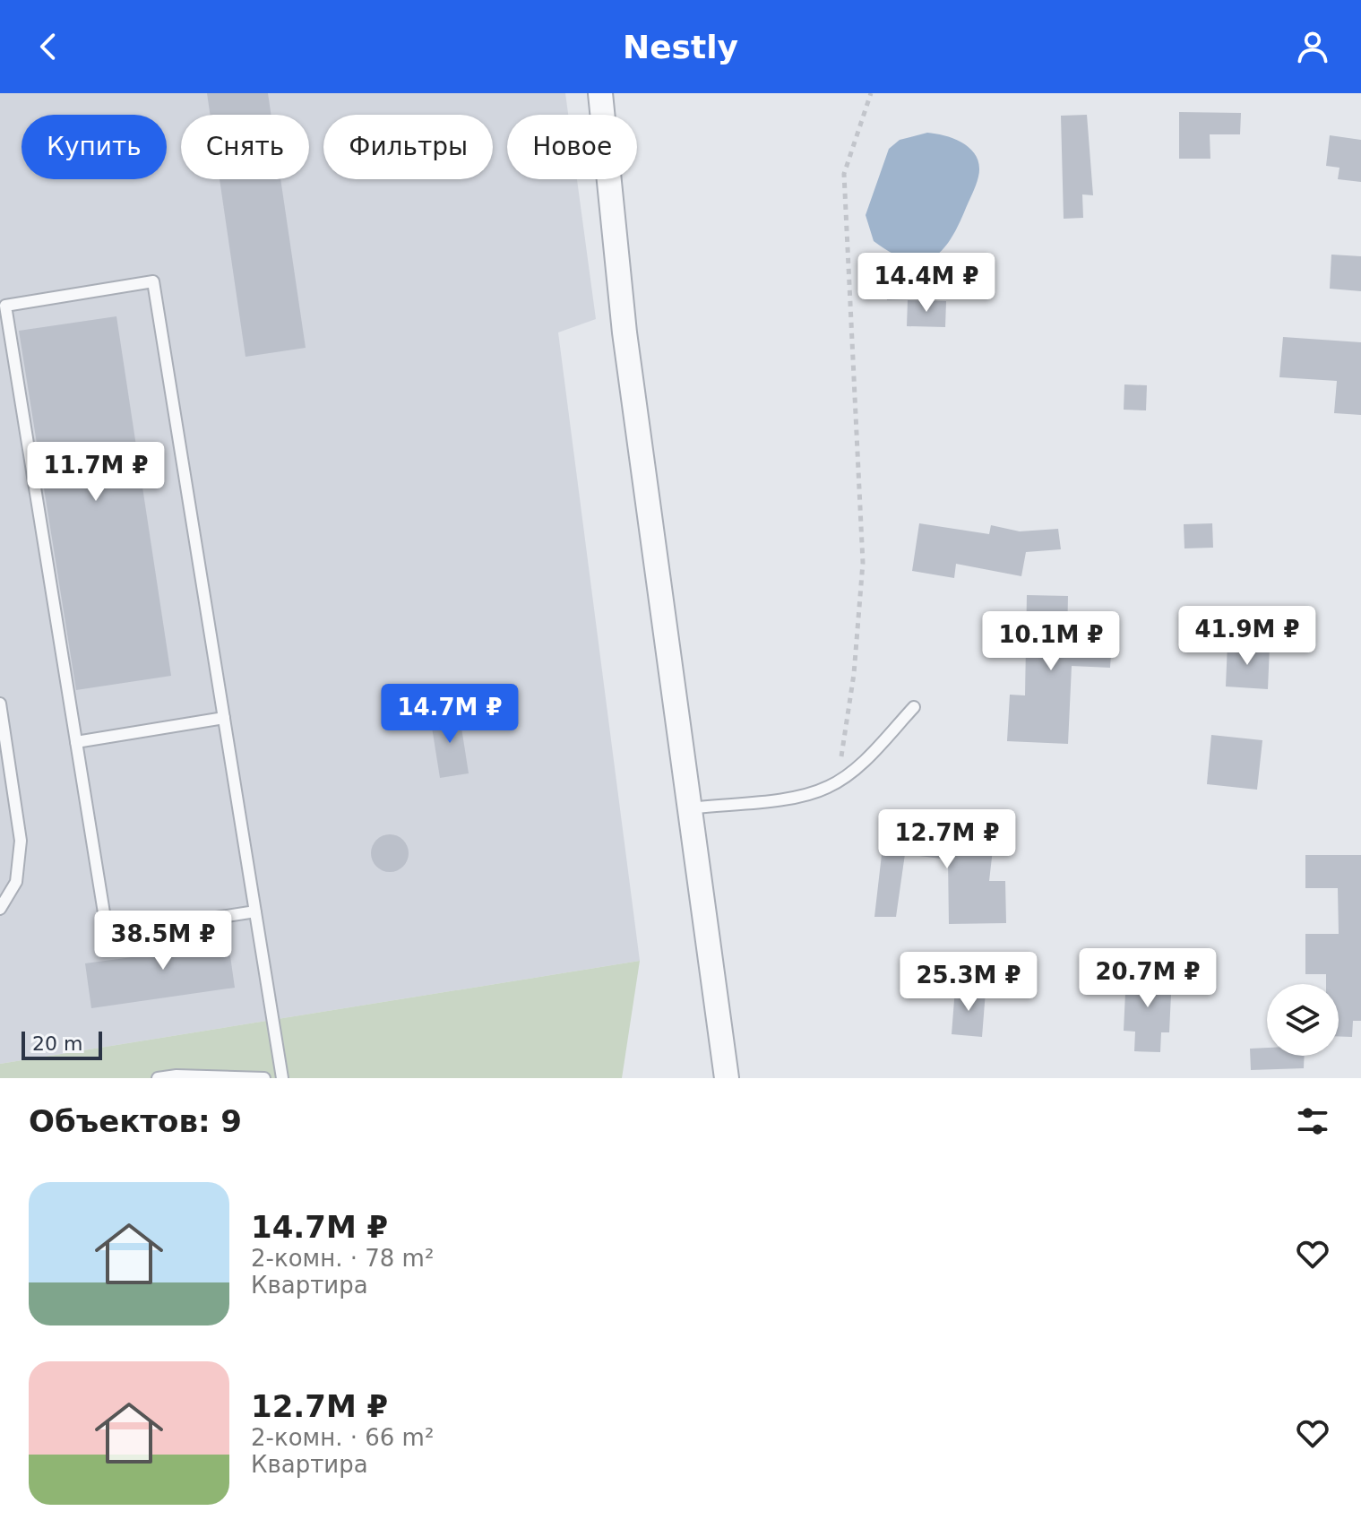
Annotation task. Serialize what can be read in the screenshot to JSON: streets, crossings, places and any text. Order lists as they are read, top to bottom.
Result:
{
  "scale_bar": "20 m",
  "page": {
    "header": "Nestly",
    "chip": [
      "Купить",
      "Снять",
      "Фильтры",
      "Новое"
    ],
    "price": [
      "14.4M ₽",
      "11.7M ₽",
      "41.9M ₽",
      "10.1M ₽",
      "14.7M ₽",
      "12.7M ₽",
      "38.5M ₽",
      "20.7M ₽",
      "25.3M ₽"
    ],
    "scale": "20 m",
    "heading": "Объектов: 9",
    "list": [
      {
        "name": "14.7M ₽",
        "note": "2-комн. · 78 m² · Квартира"
      },
      {
        "name": "12.7M ₽",
        "note": "2-комн. · 66 m² · Квартира"
      }
    ]
  }
}
